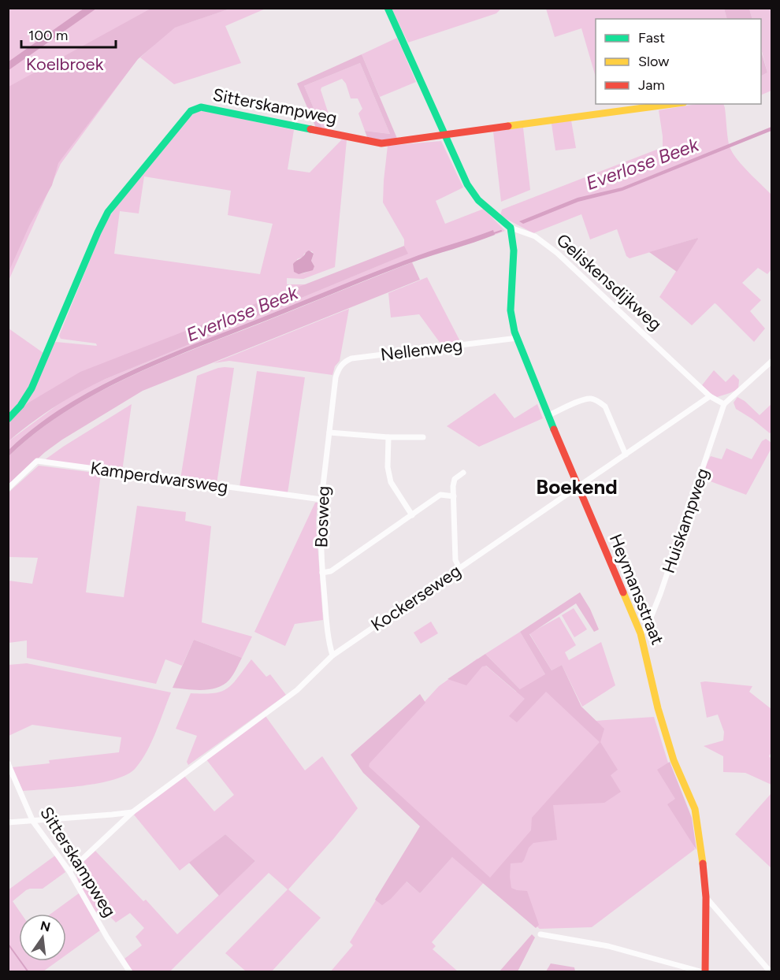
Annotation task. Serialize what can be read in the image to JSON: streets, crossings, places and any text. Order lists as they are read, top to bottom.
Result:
{
  "streets": {
    "street": [
      "Sitterskampweg",
      "Geliskensdijkweg",
      "Nellenweg",
      "Kamperdwarsweg",
      "Bosweg",
      "Huiskampweg",
      "Heymansstraat",
      "Kockerseweg"
    ]
  },
  "crossings": [
    ["Sitterskampweg", "Geliskensdijkweg"],
    ["Sitterskampweg", "Kockerseweg"],
    ["Geliskensdijkweg", "Huiskampweg"],
    ["Geliskensdijkweg", "Heymansstraat"],
    ["Geliskensdijkweg", "Kockerseweg"],
    ["Nellenweg", "Bosweg"],
    ["Nellenweg", "Heymansstraat"],
    ["Kamperdwarsweg", "Bosweg"],
    ["Bosweg", "Kockerseweg"],
    ["Huiskampweg", "Heymansstraat"],
    ["Heymansstraat", "Kockerseweg"]
  ],
  "districts": ["Boekend"],
  "water": ["Everlose Beek"],
  "parks": ["Koelbroek"],
  "legend": ["Fast", "Slow", "Jam"],
  "scale_bar": "100 m",
  "north": "top"
}
